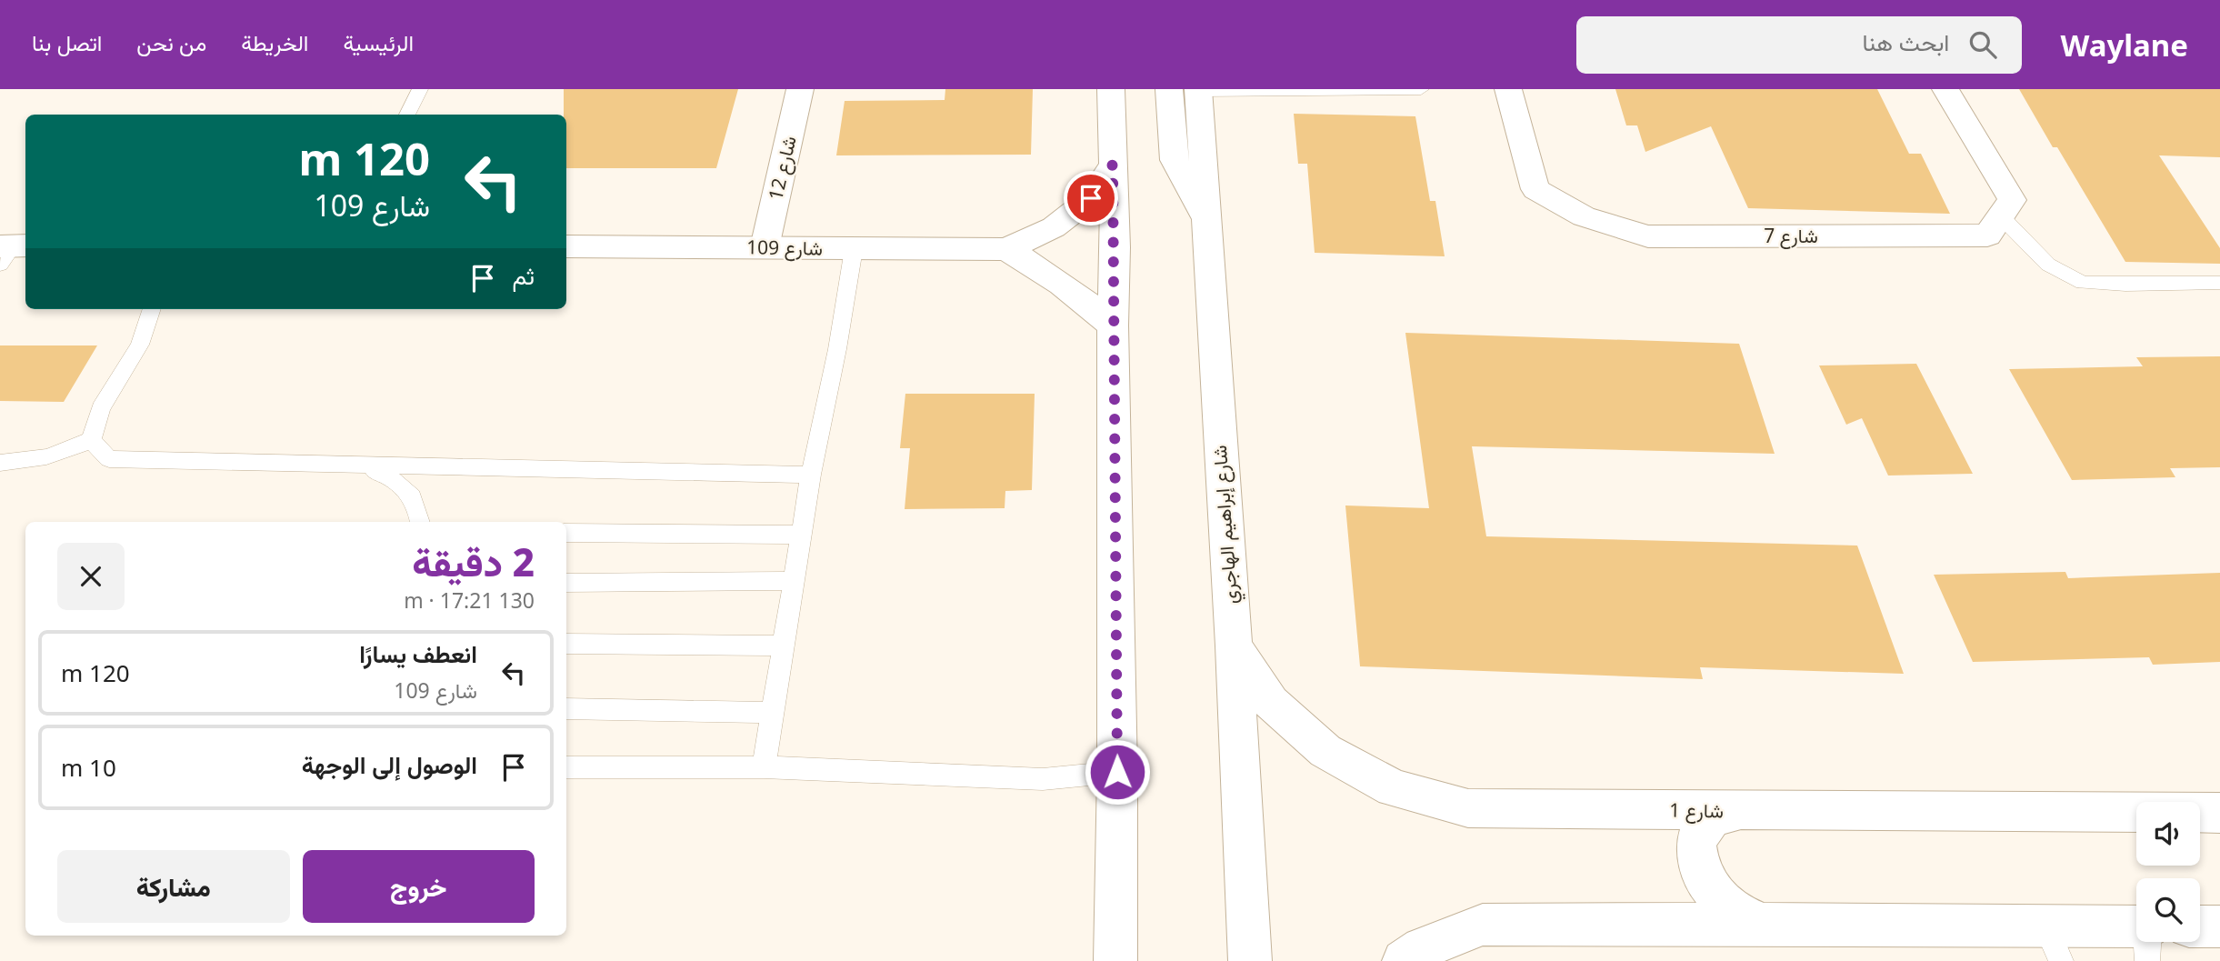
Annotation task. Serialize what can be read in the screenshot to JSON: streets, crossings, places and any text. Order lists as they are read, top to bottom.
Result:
{
  "streets": {
    "street": [
      "شارع 12",
      "شارع 7",
      "شارع 109",
      "شارع إبراهيم الهاجري",
      "شارع 1"
    ]
  },
  "crossings": [
    ["شارع 12", "شارع 109"],
    ["شارع إبراهيم الهاجري", "شارع 1"]
  ],
  "page": {
    "header": "Waylane",
    "search": "ابحث هنا",
    "nav": [
      "الرئيسية",
      "الخريطة",
      "من نحن",
      "اتصل بنا"
    ],
    "turn": ["120 m", "شارع 109"],
    "then": "ثم",
    "heading": ["2 دقيقة", "130 m · 17:21"],
    "list": [
      {
        "name": "انعطف يسارًا",
        "note": "شارع 109",
        "value": "120 m"
      },
      {
        "name": "الوصول إلى الوجهة",
        "value": "10 m"
      }
    ],
    "buttons": ["خروج", "مشاركة"]
  }
}
